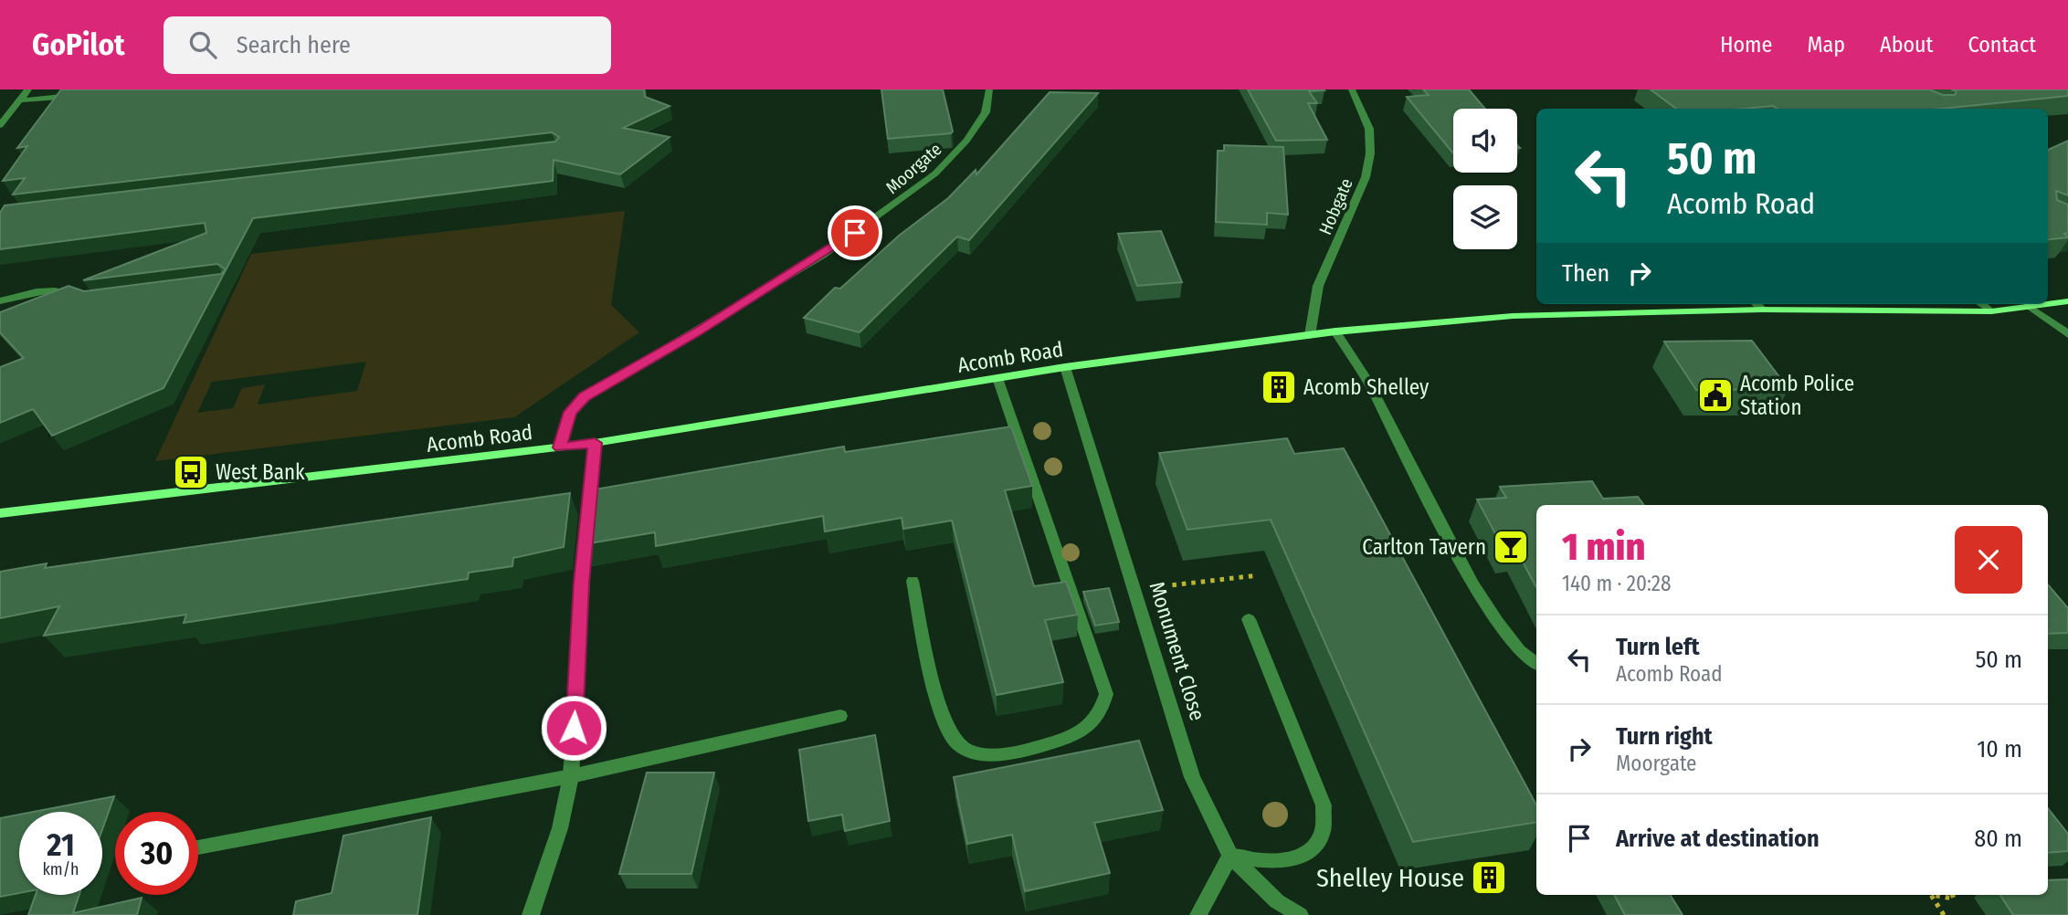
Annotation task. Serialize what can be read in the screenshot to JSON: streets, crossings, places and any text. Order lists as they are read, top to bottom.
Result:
{
  "streets": {
    "main road": ["Acomb Road"],
    "street": ["Moorgate", "Hobgate", "Monument Close"]
  },
  "crossings": [
    ["Moorgate", "Acomb Road"],
    ["Hobgate", "Acomb Road"],
    ["Acomb Road", "Monument Close"]
  ],
  "places": {
    "building": ["Acomb Shelley", "Shelley House"],
    "public building": ["Acomb Police Station"],
    "bus stop": ["West Bank"],
    "bar": ["Carlton Tavern"]
  },
  "page": {
    "header": "GoPilot",
    "search": "Search here",
    "nav": [
      "Home",
      "Map",
      "About",
      "Contact"
    ],
    "turn": ["50 m", "Acomb Road"],
    "then": "Then",
    "heading": ["1 min", "140 m · 20:28"],
    "list": [
      {
        "name": "Turn left",
        "note": "Acomb Road",
        "value": "50 m"
      },
      {
        "name": "Turn right",
        "note": "Moorgate",
        "value": "10 m"
      },
      {
        "name": "Arrive at destination",
        "value": "80 m"
      }
    ],
    "speed": "21 km/h",
    "limit": "30"
  }
}
